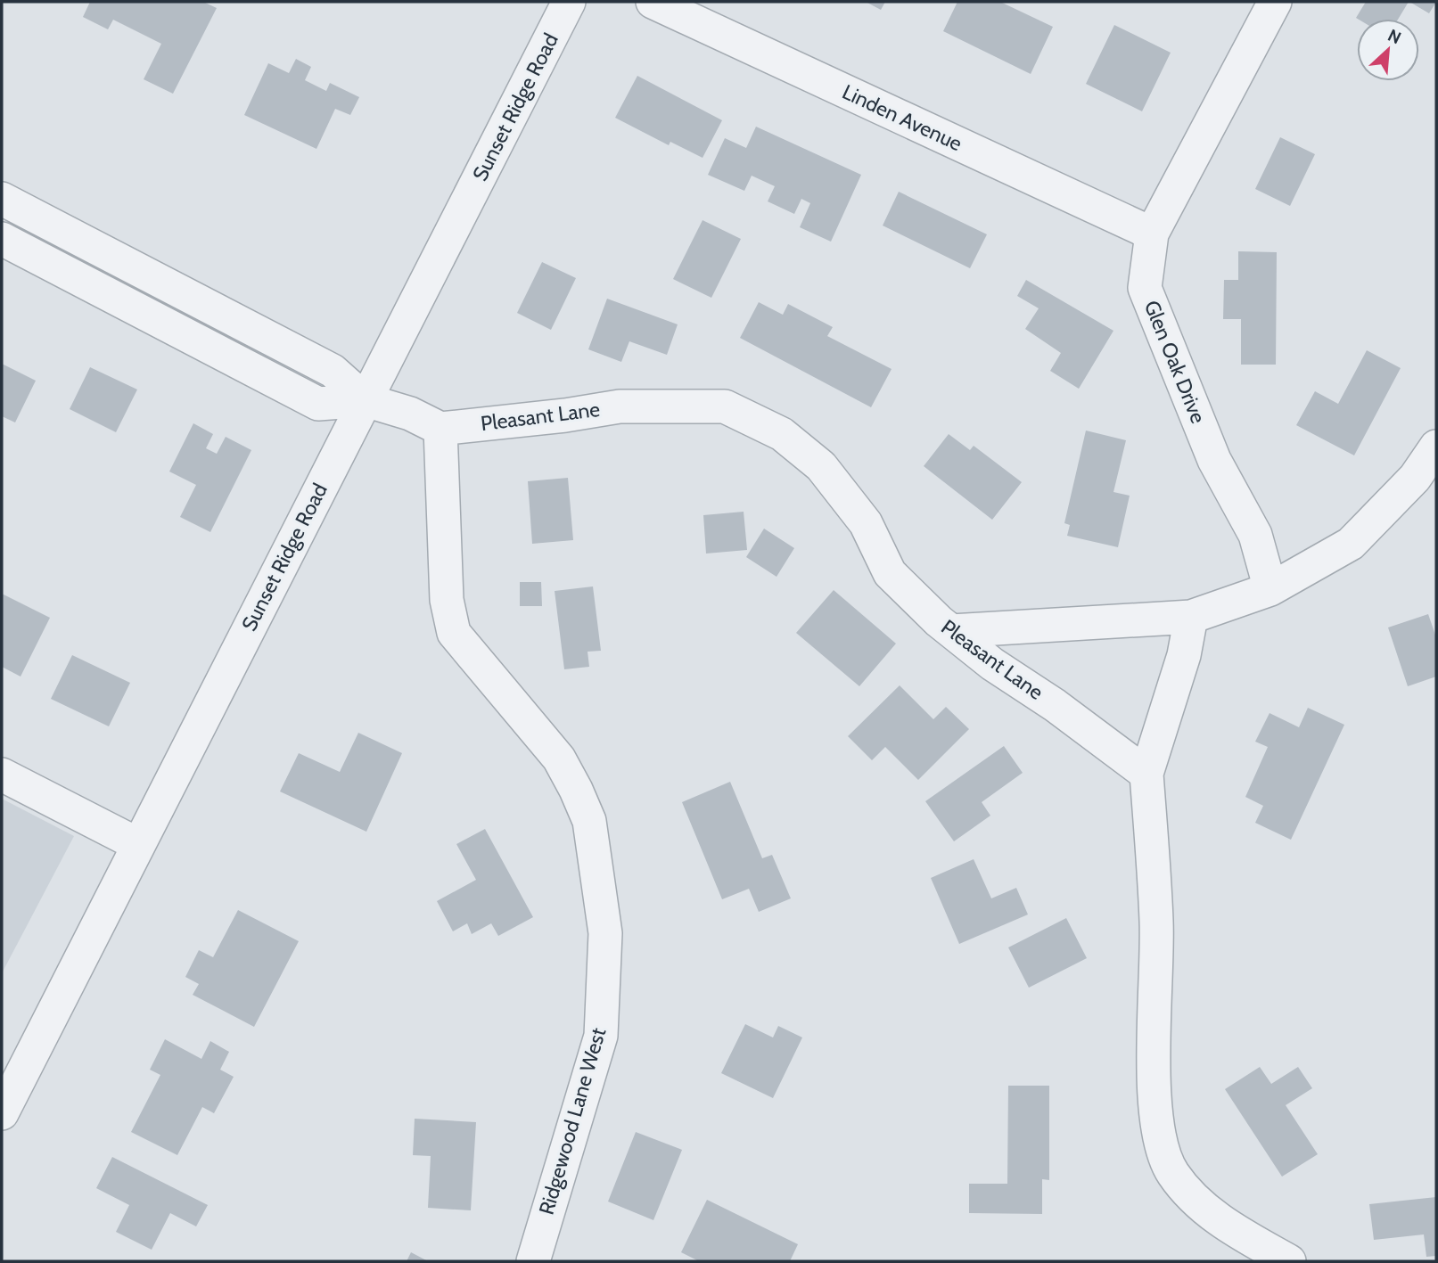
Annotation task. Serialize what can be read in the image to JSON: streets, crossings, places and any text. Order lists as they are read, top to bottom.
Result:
{
  "streets": {
    "street": [
      "Sunset Ridge Road",
      "Linden Avenue",
      "Glen Oak Drive",
      "Pleasant Lane",
      "Ridgewood Lane West"
    ]
  },
  "crossings": [
    ["Linden Avenue", "Glen Oak Drive"],
    ["Pleasant Lane", "Ridgewood Lane West"]
  ],
  "north": "top right"
}
